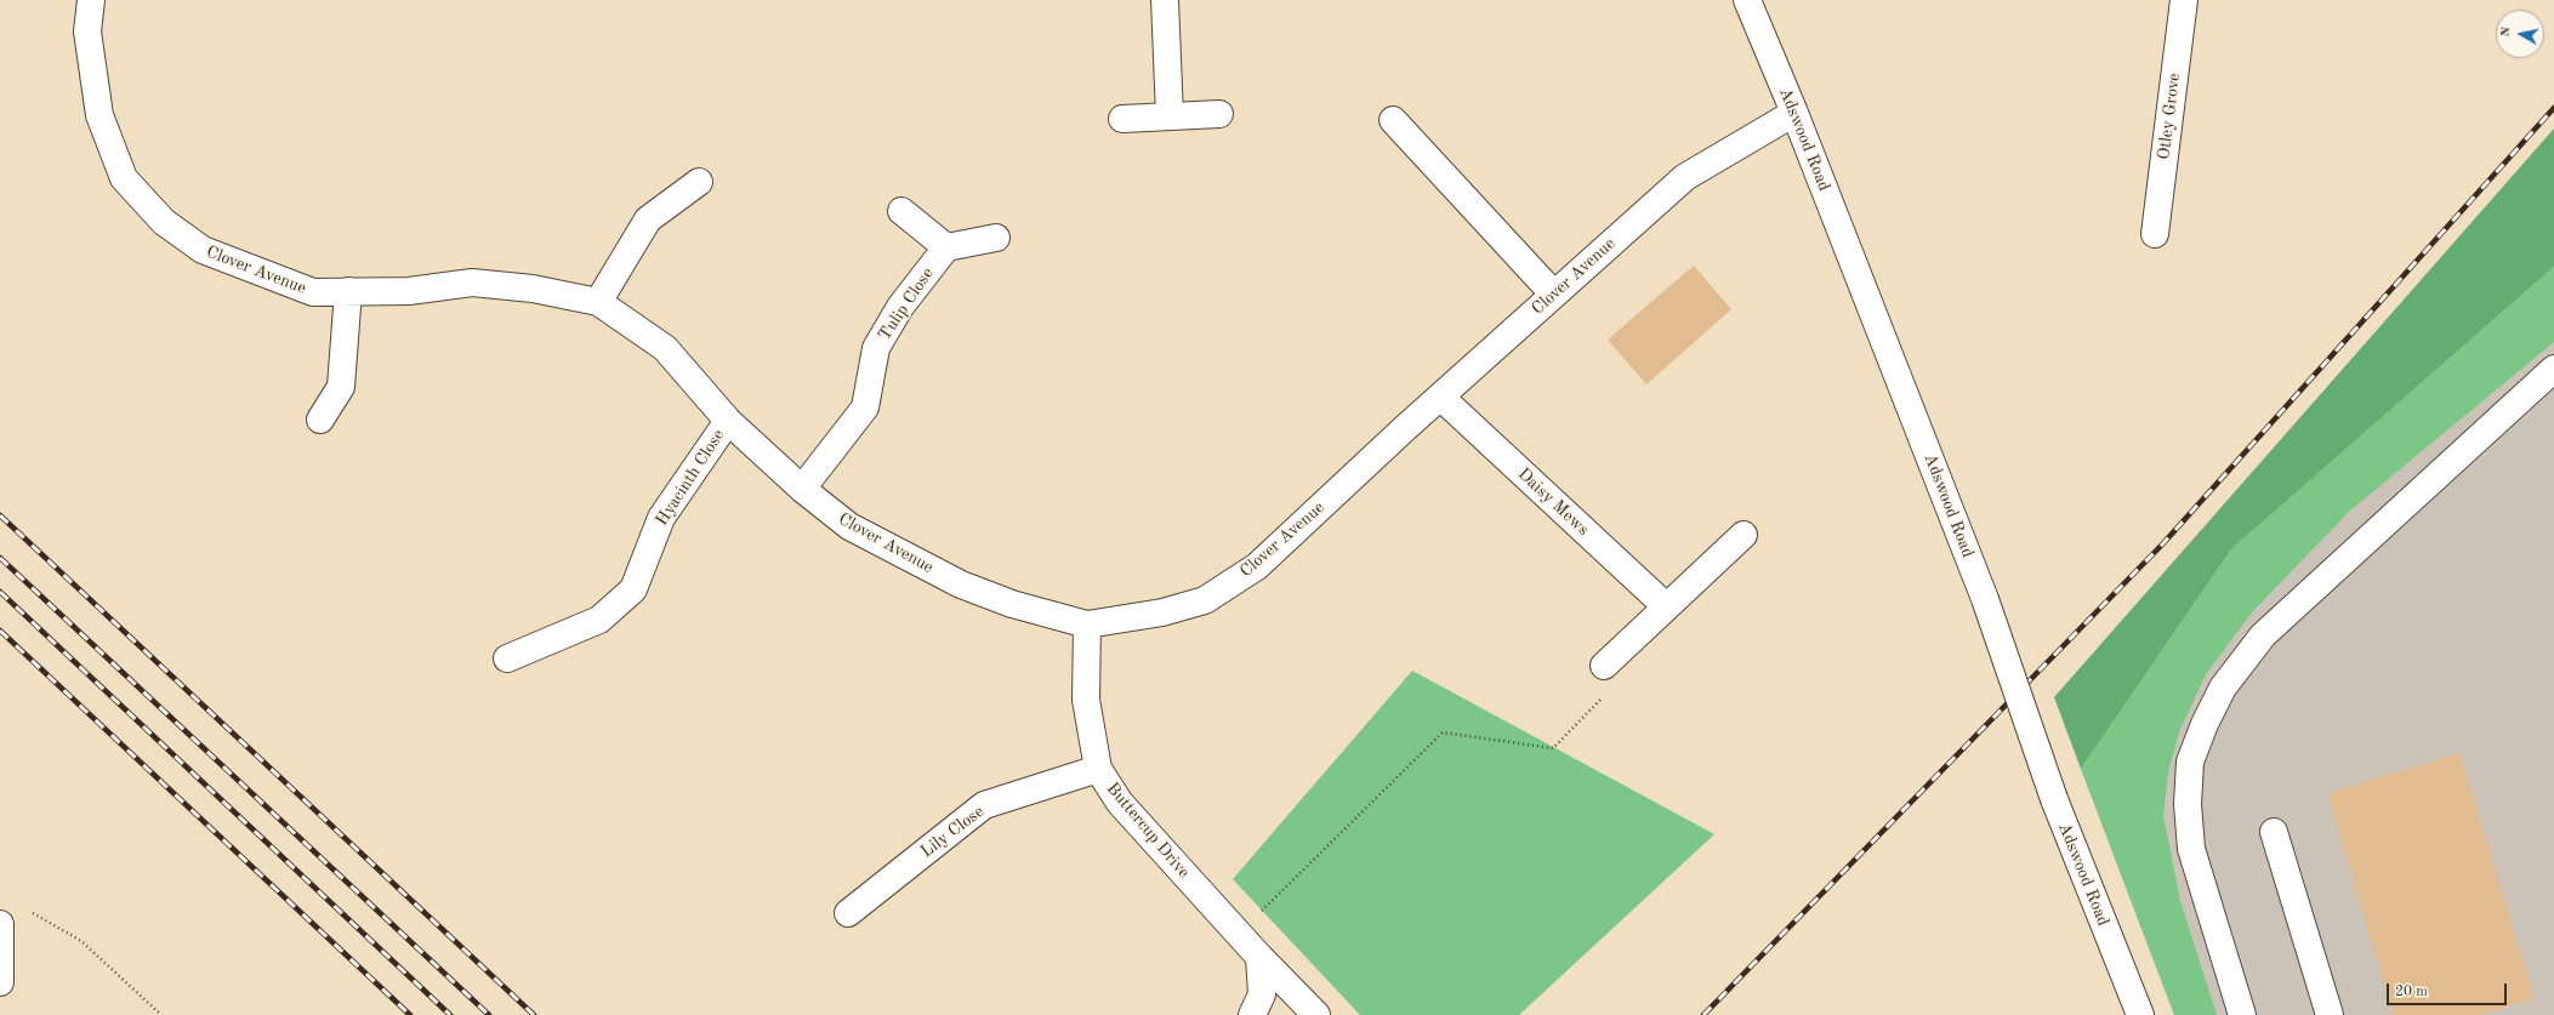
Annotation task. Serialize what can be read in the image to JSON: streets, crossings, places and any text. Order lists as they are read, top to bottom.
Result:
{
  "streets": {
    "street": [
      "Otley Grove",
      "Adswood Road",
      "Clover Avenue",
      "Tulip Close",
      "Hyacinth Close",
      "Daisy Mews",
      "Buttercup Drive",
      "Lily Close"
    ]
  },
  "crossings": [
    ["Adswood Road", "Clover Avenue"],
    ["Clover Avenue", "Tulip Close"],
    ["Clover Avenue", "Hyacinth Close"],
    ["Clover Avenue", "Daisy Mews"],
    ["Clover Avenue", "Buttercup Drive"],
    ["Buttercup Drive", "Lily Close"]
  ],
  "scale_bar": "20 m",
  "north": "left"
}
